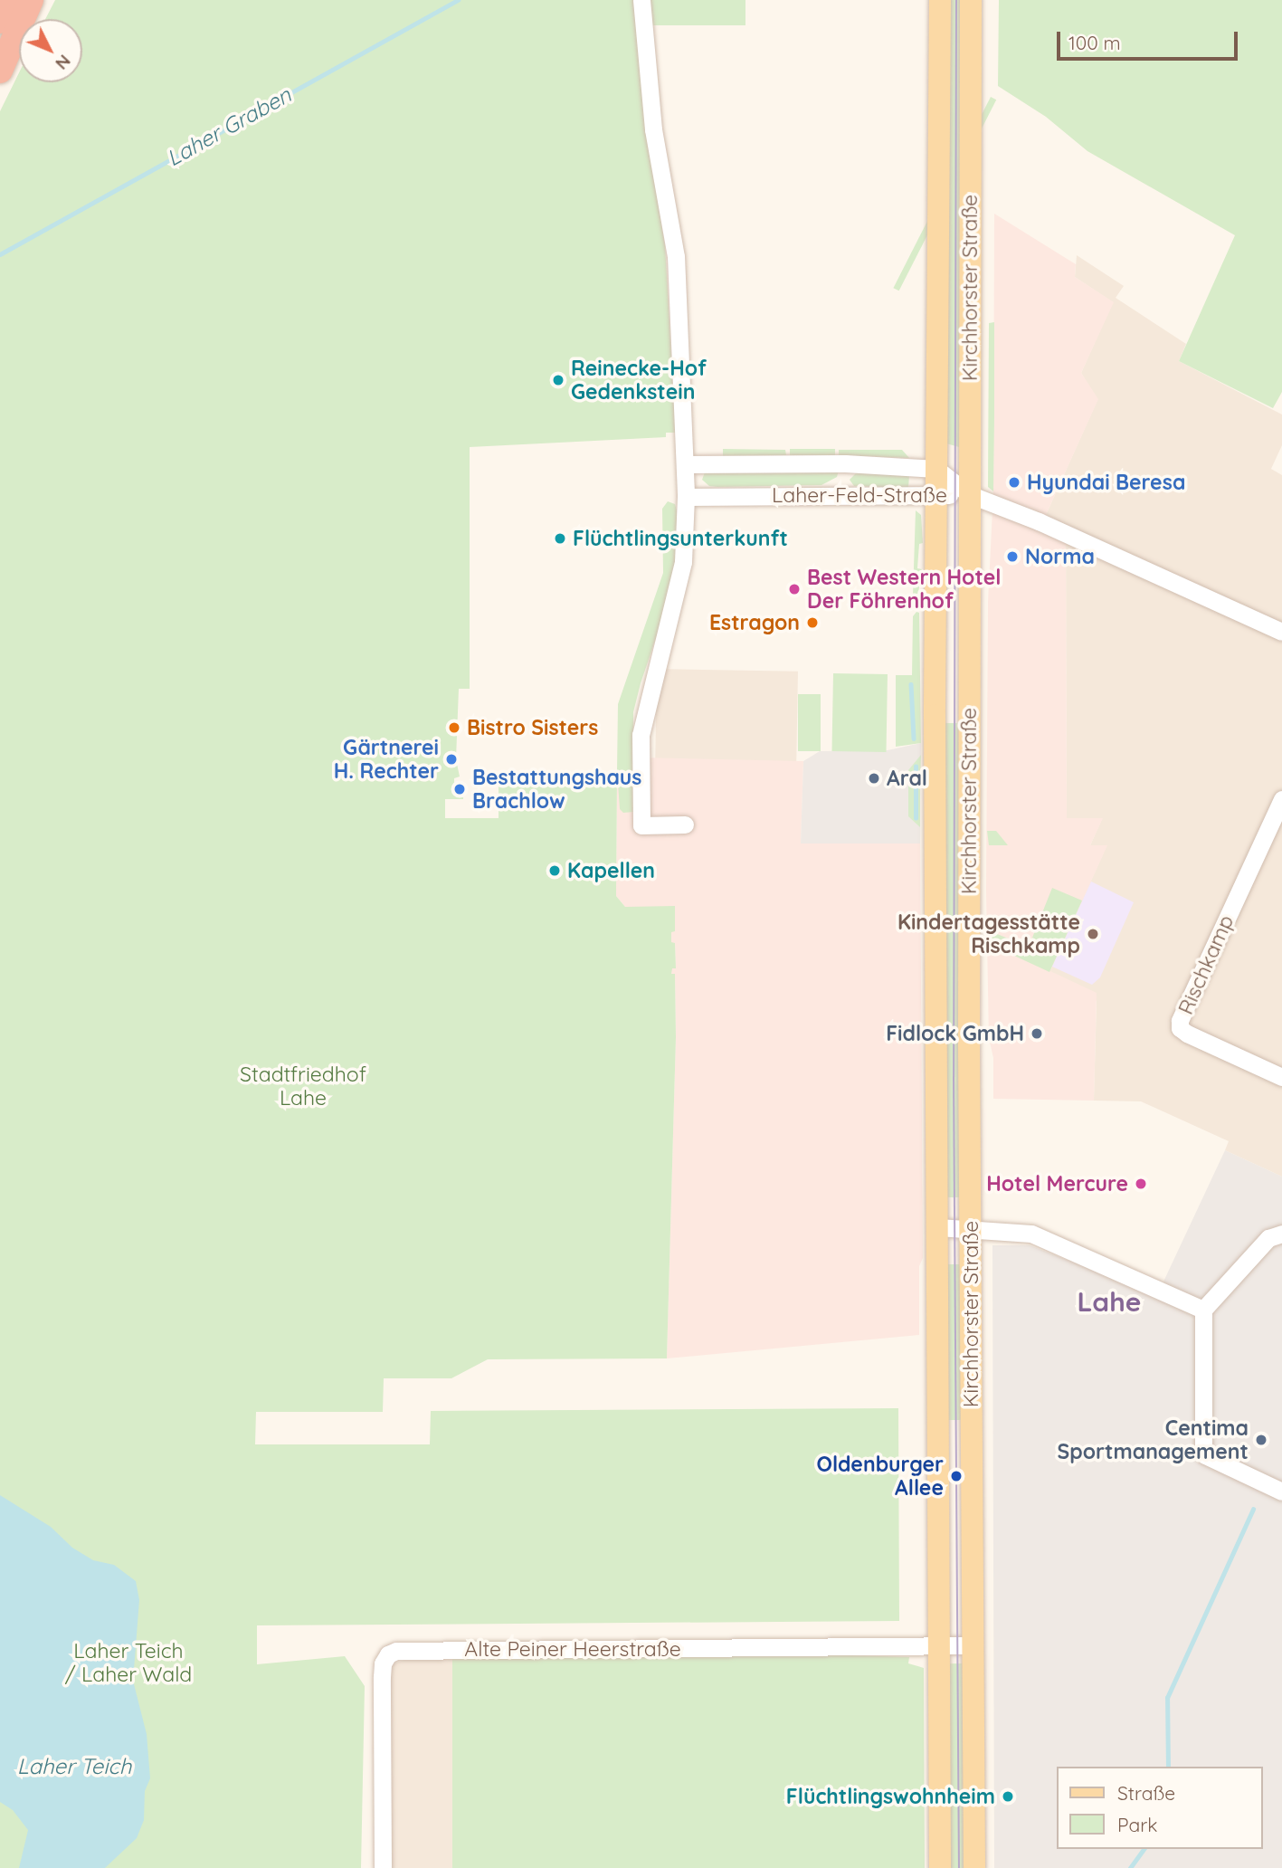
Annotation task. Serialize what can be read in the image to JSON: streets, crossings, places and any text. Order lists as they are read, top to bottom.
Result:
{
  "streets": {
    "main road": ["Kirchhorster Straße"],
    "street": ["Laher-Feld-Straße", "Rischkamp", "Alte Peiner Heerstraße"]
  },
  "crossings": [
    ["Kirchhorster Straße", "Laher-Feld-Straße"],
    ["Kirchhorster Straße", "Alte Peiner Heerstraße"]
  ],
  "districts": ["Lahe"],
  "water": ["Laher Graben", "Laher Teich"],
  "parks": ["Stadtfriedhof Lahe", "Laher Teich / Laher Wald"],
  "places": [
    "Reinecke-Hof Gedenkstein",
    "Hyundai Beresa",
    "Flüchtlingsunterkunft",
    "Norma",
    "Best Western Hotel Der Föhrenhof",
    "Estragon",
    "Bistro Sisters",
    "Gärtnerei H. Rechter",
    "Aral",
    "Bestattungshaus Brachlow",
    "Kapellen",
    "Kindertagesstätte Rischkamp",
    "Fidlock GmbH",
    "Hotel Mercure",
    "Centima Sportmanagement",
    "Oldenburger Allee",
    "Flüchtlingswohnheim"
  ],
  "legend": ["Straße", "Park"],
  "scale_bar": "100 m",
  "north": "bottom right"
}
